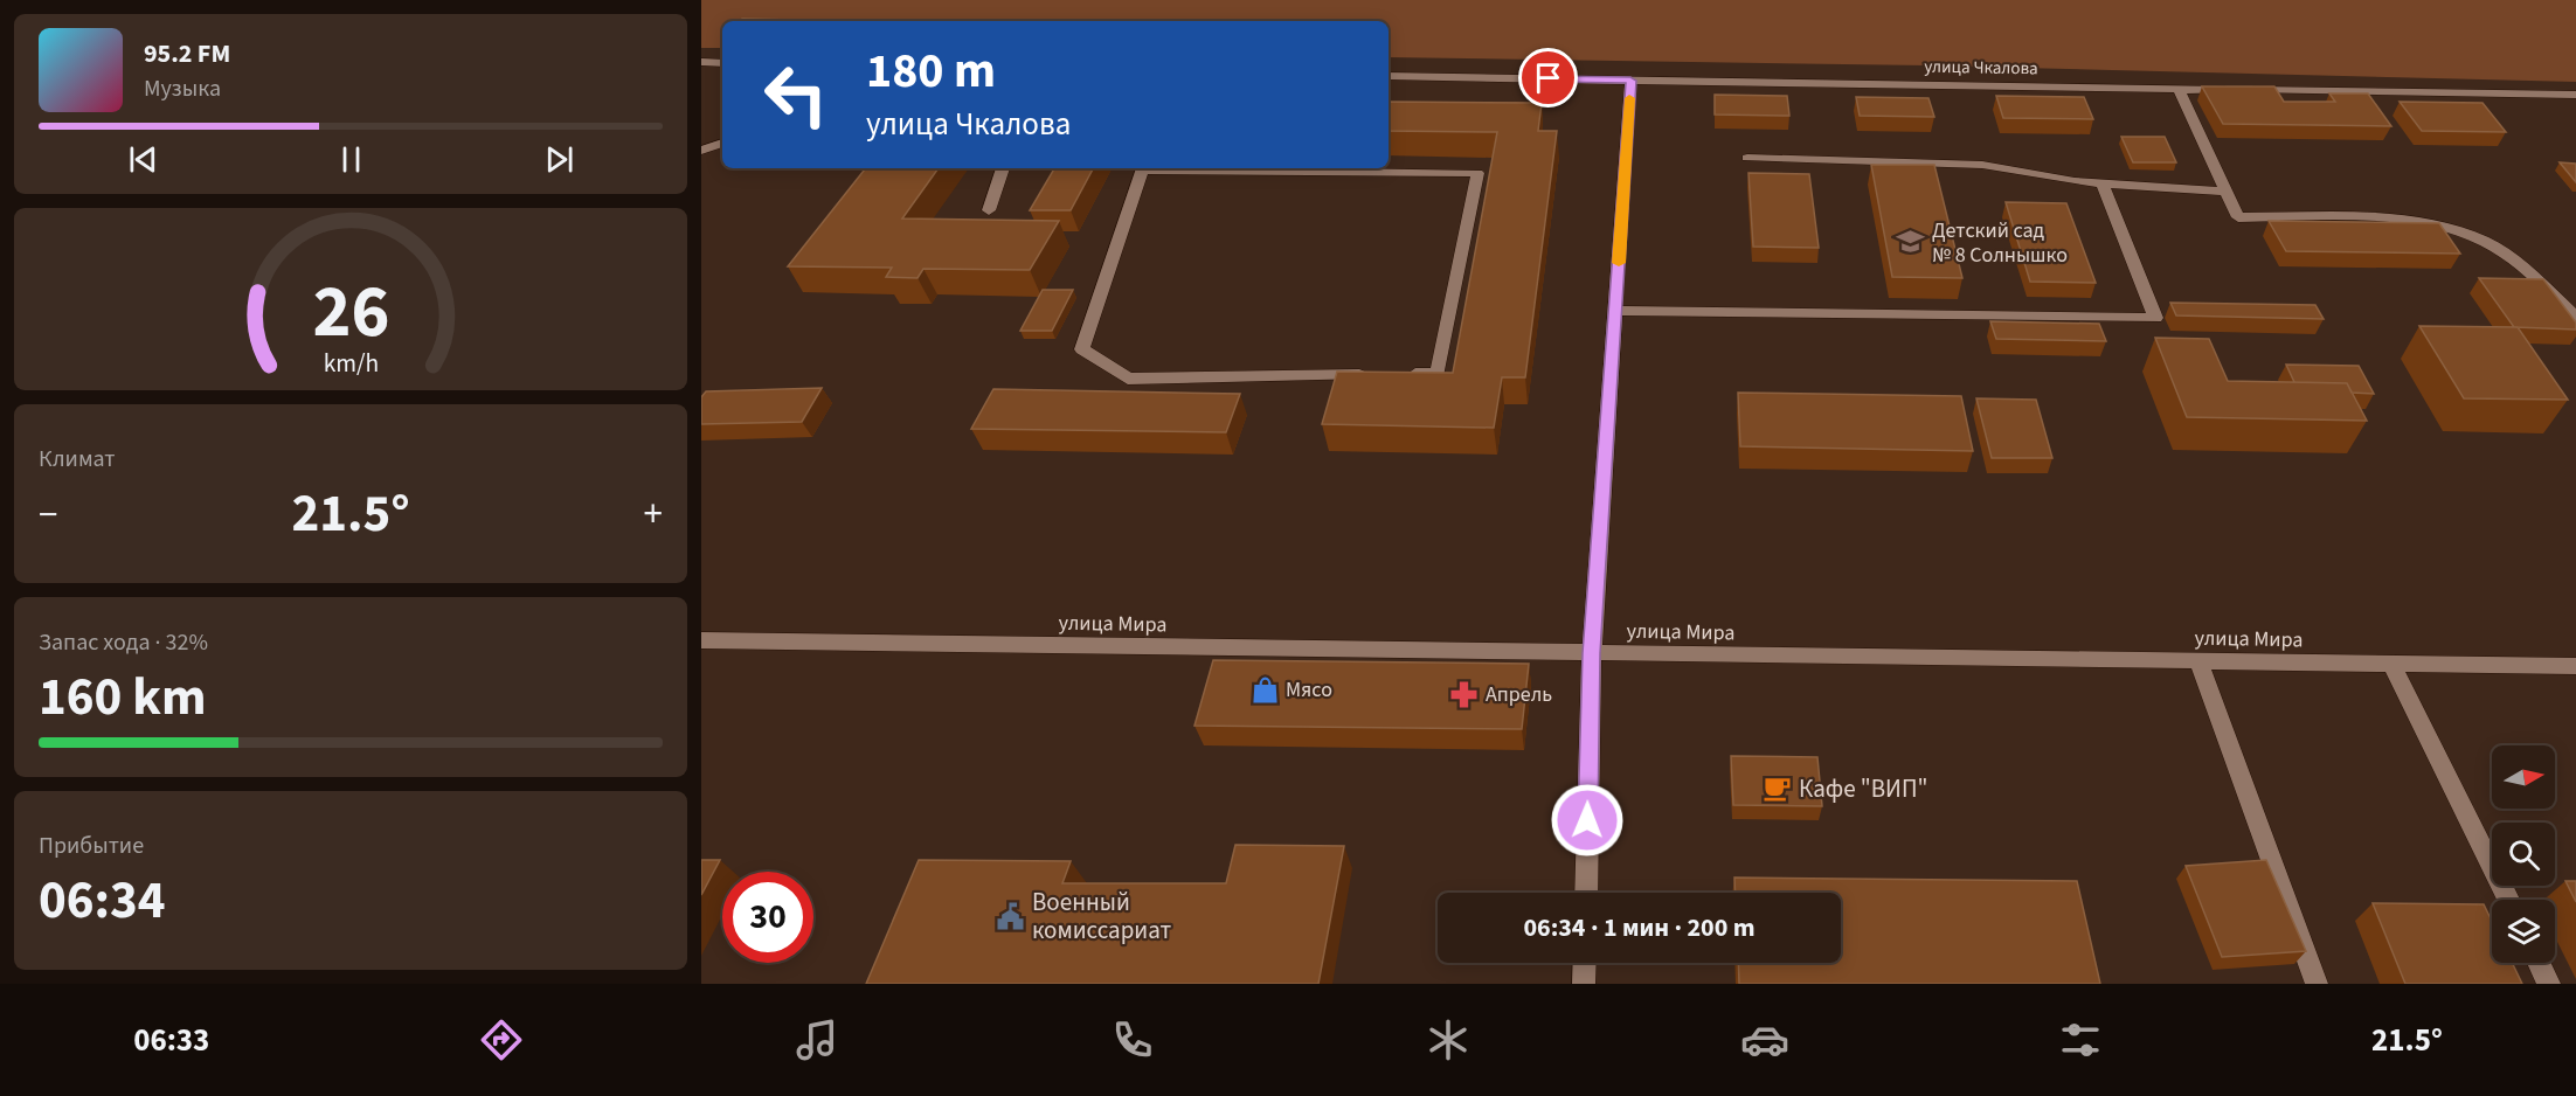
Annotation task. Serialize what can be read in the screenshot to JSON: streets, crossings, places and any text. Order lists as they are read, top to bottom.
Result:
{
  "streets": {
    "street": ["улица Чкалова", "улица Мира"]
  },
  "places": {
    "school or university": ["Детский сад № 8 Солнышко"],
    "shop": ["Мясо"],
    "pharmacy": ["Апрель"],
    "cafe": ["Кафе \"ВИП\""],
    "public building": ["Военный комиссариат"]
  },
  "north": "right",
  "page": {
    "turn": ["180 m", "улица Чкалова"],
    "song": ["95.2 FM", "Музыка"],
    "tile": [
      "Климат",
      ["Запас хода · 32%", "160 km"],
      ["Прибытие", "06:34"]
    ],
    "heat": ["−", "21.5°", "+"],
    "limit": "30",
    "trip": "06:34 · 1 мин · 200 m",
    "tabs": ["06:33", "21.5°"],
    "gauge": ["26", "km/h"]
  }
}
